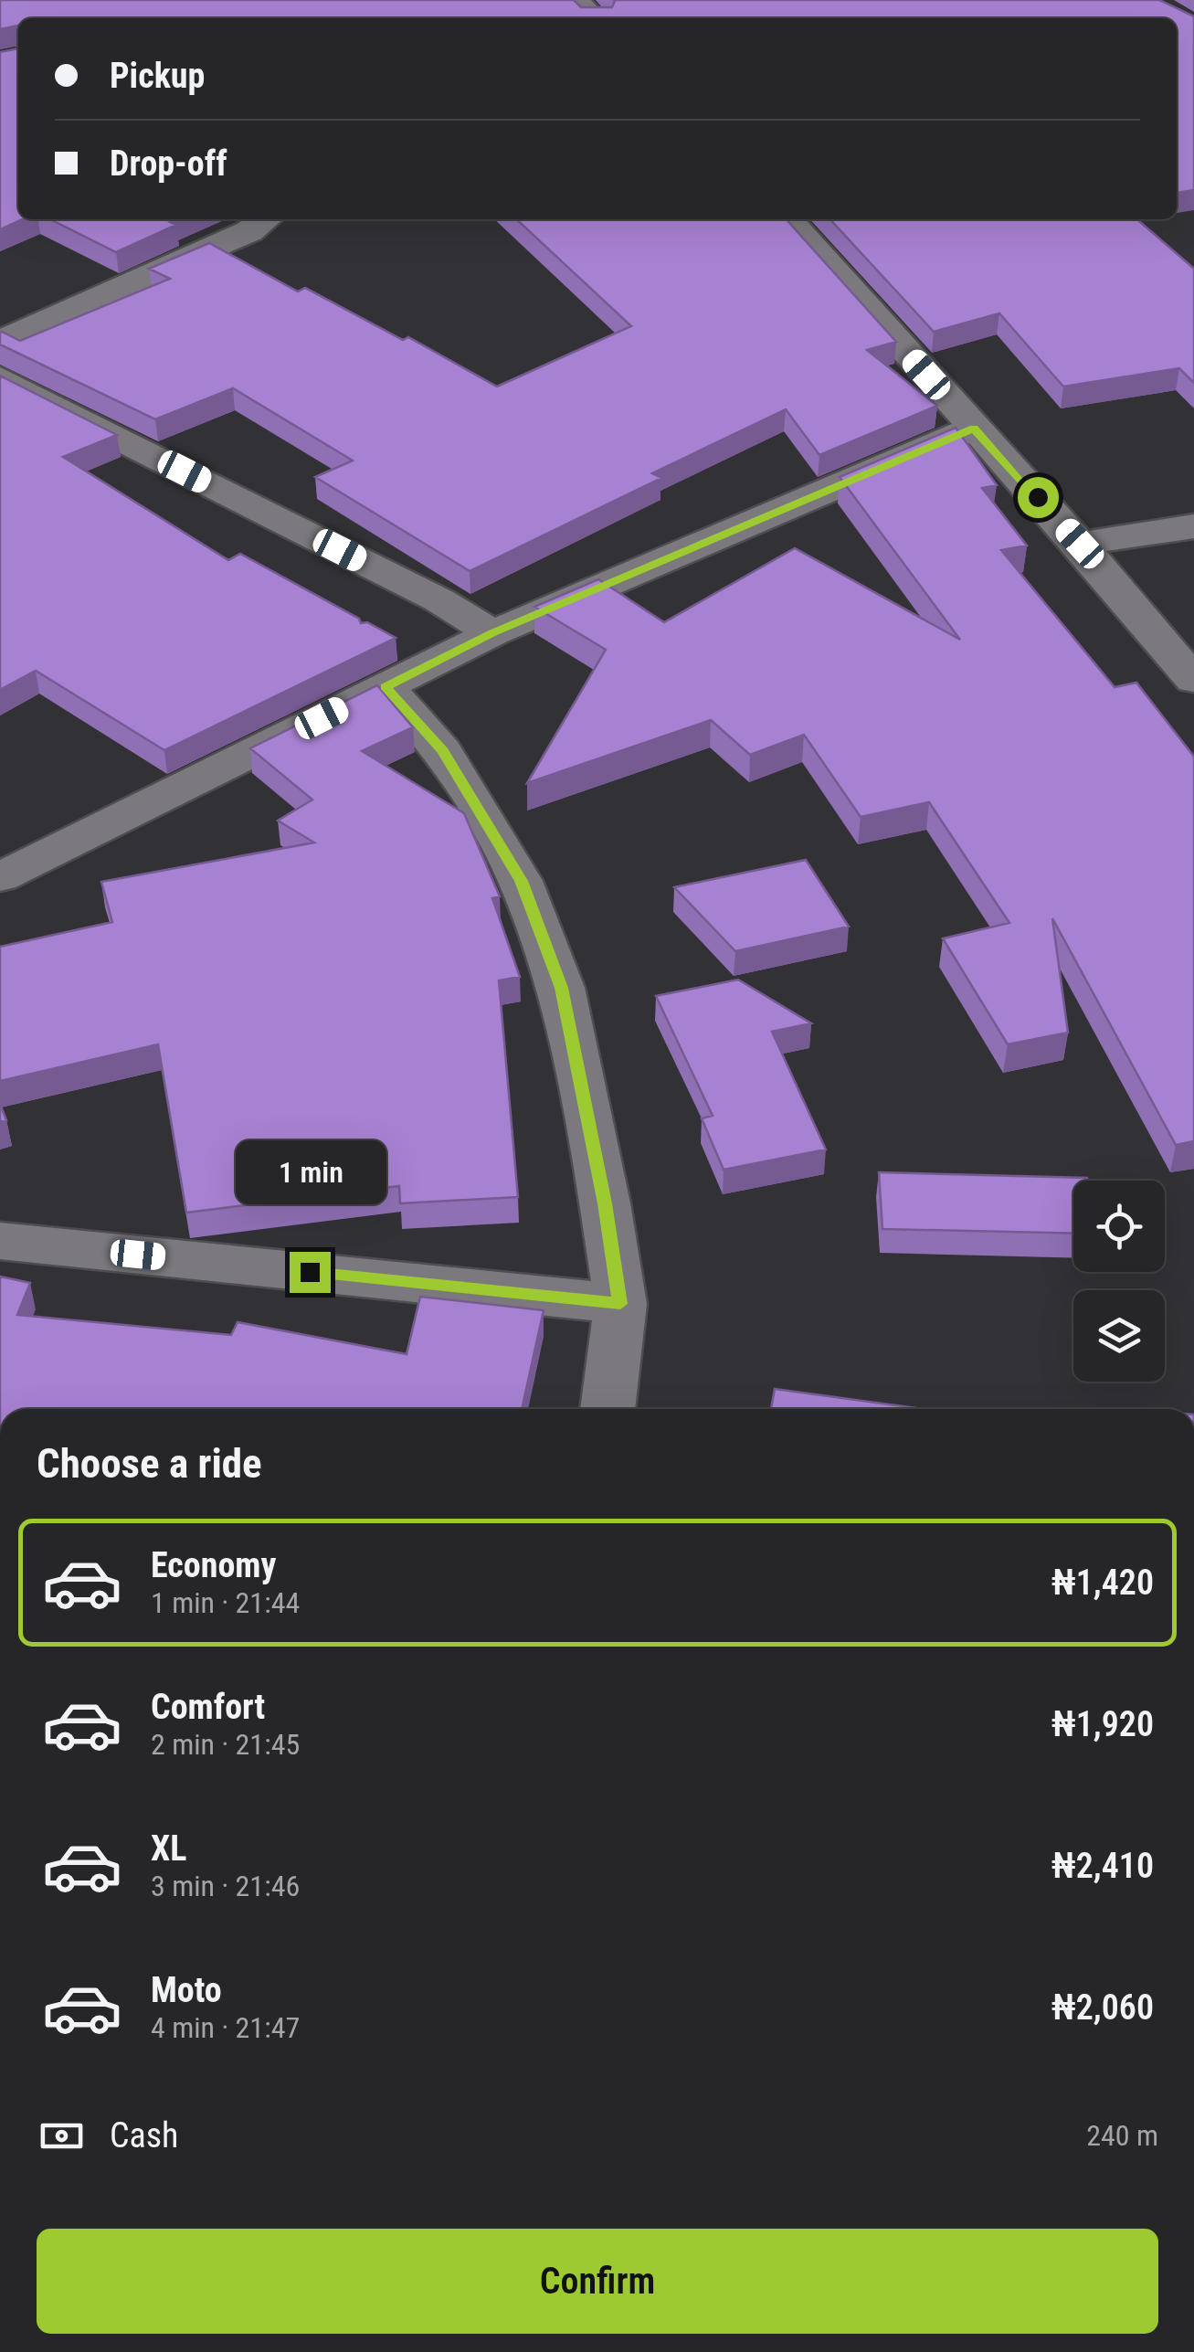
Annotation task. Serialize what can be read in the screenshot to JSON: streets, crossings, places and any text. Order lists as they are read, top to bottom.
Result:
{
  "page": {
    "banner": ["Pickup", "Drop-off"],
    "bubble": "1 min",
    "heading": "Choose a ride",
    "list": [
      {
        "name": "Economy",
        "note": "1 min · 21:44",
        "value": "₦1,420"
      },
      {
        "name": "Comfort",
        "note": "2 min · 21:45",
        "value": "₦1,920"
      },
      {
        "name": "XL",
        "note": "3 min · 21:46",
        "value": "₦2,410"
      },
      {
        "name": "Moto",
        "note": "4 min · 21:47",
        "value": "₦2,060"
      }
    ],
    "pay": ["Cash", "240 m"],
    "buttons": "Confirm"
  }
}
